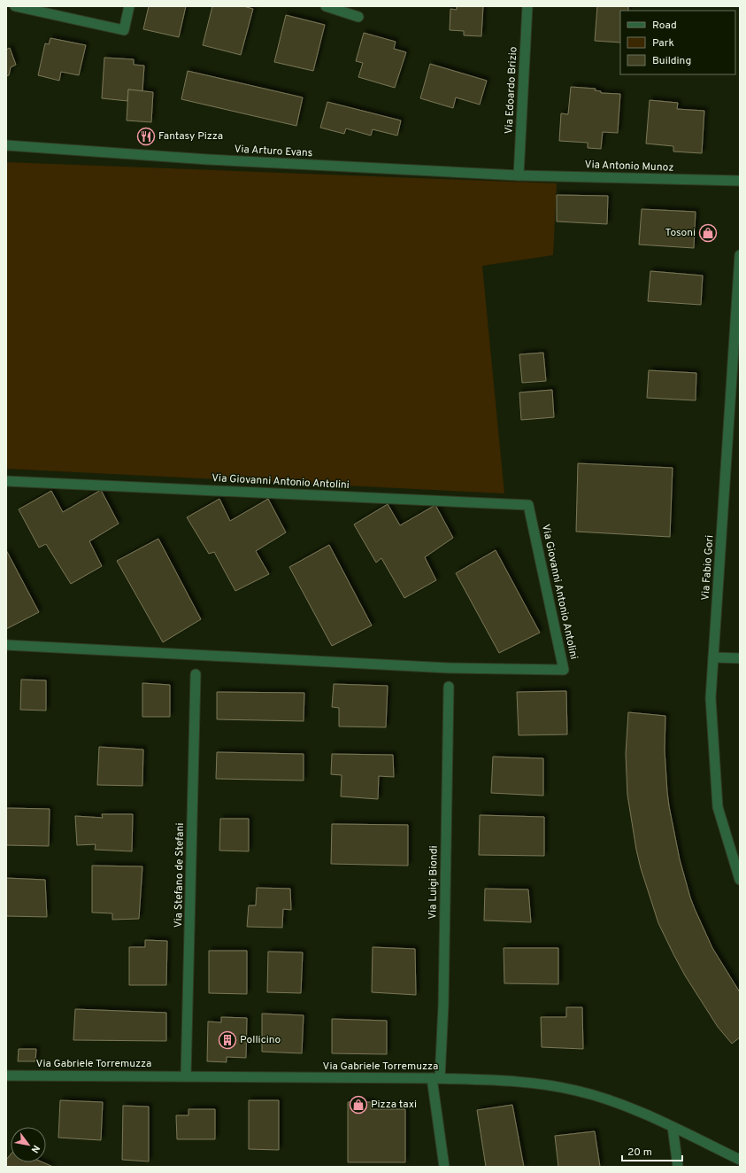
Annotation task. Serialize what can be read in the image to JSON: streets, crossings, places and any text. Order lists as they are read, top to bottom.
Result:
{
  "streets": {
    "street": [
      "Via Edoardo Brizio",
      "Via Arturo Evans",
      "Via Antonio Munoz",
      "Via Giovanni Antonio Antolini",
      "Via Fabio Gori",
      "Via Stefano de Stefani",
      "Via Luigi Biondi",
      "Via Gabriele Torremuzza"
    ]
  },
  "crossings": [
    ["Via Edoardo Brizio", "Via Arturo Evans"],
    ["Via Edoardo Brizio", "Via Antonio Munoz"],
    ["Via Arturo Evans", "Via Antonio Munoz"],
    ["Via Stefano de Stefani", "Via Gabriele Torremuzza"],
    ["Via Luigi Biondi", "Via Gabriele Torremuzza"]
  ],
  "places": {
    "restaurant": ["Fantasy Pizza"],
    "shop": ["Tosoni", "Pizza taxi"],
    "building": ["Pollicino"]
  },
  "legend": ["Road", "Park", "Building"],
  "scale_bar": "20 m",
  "north": "bottom right"
}
